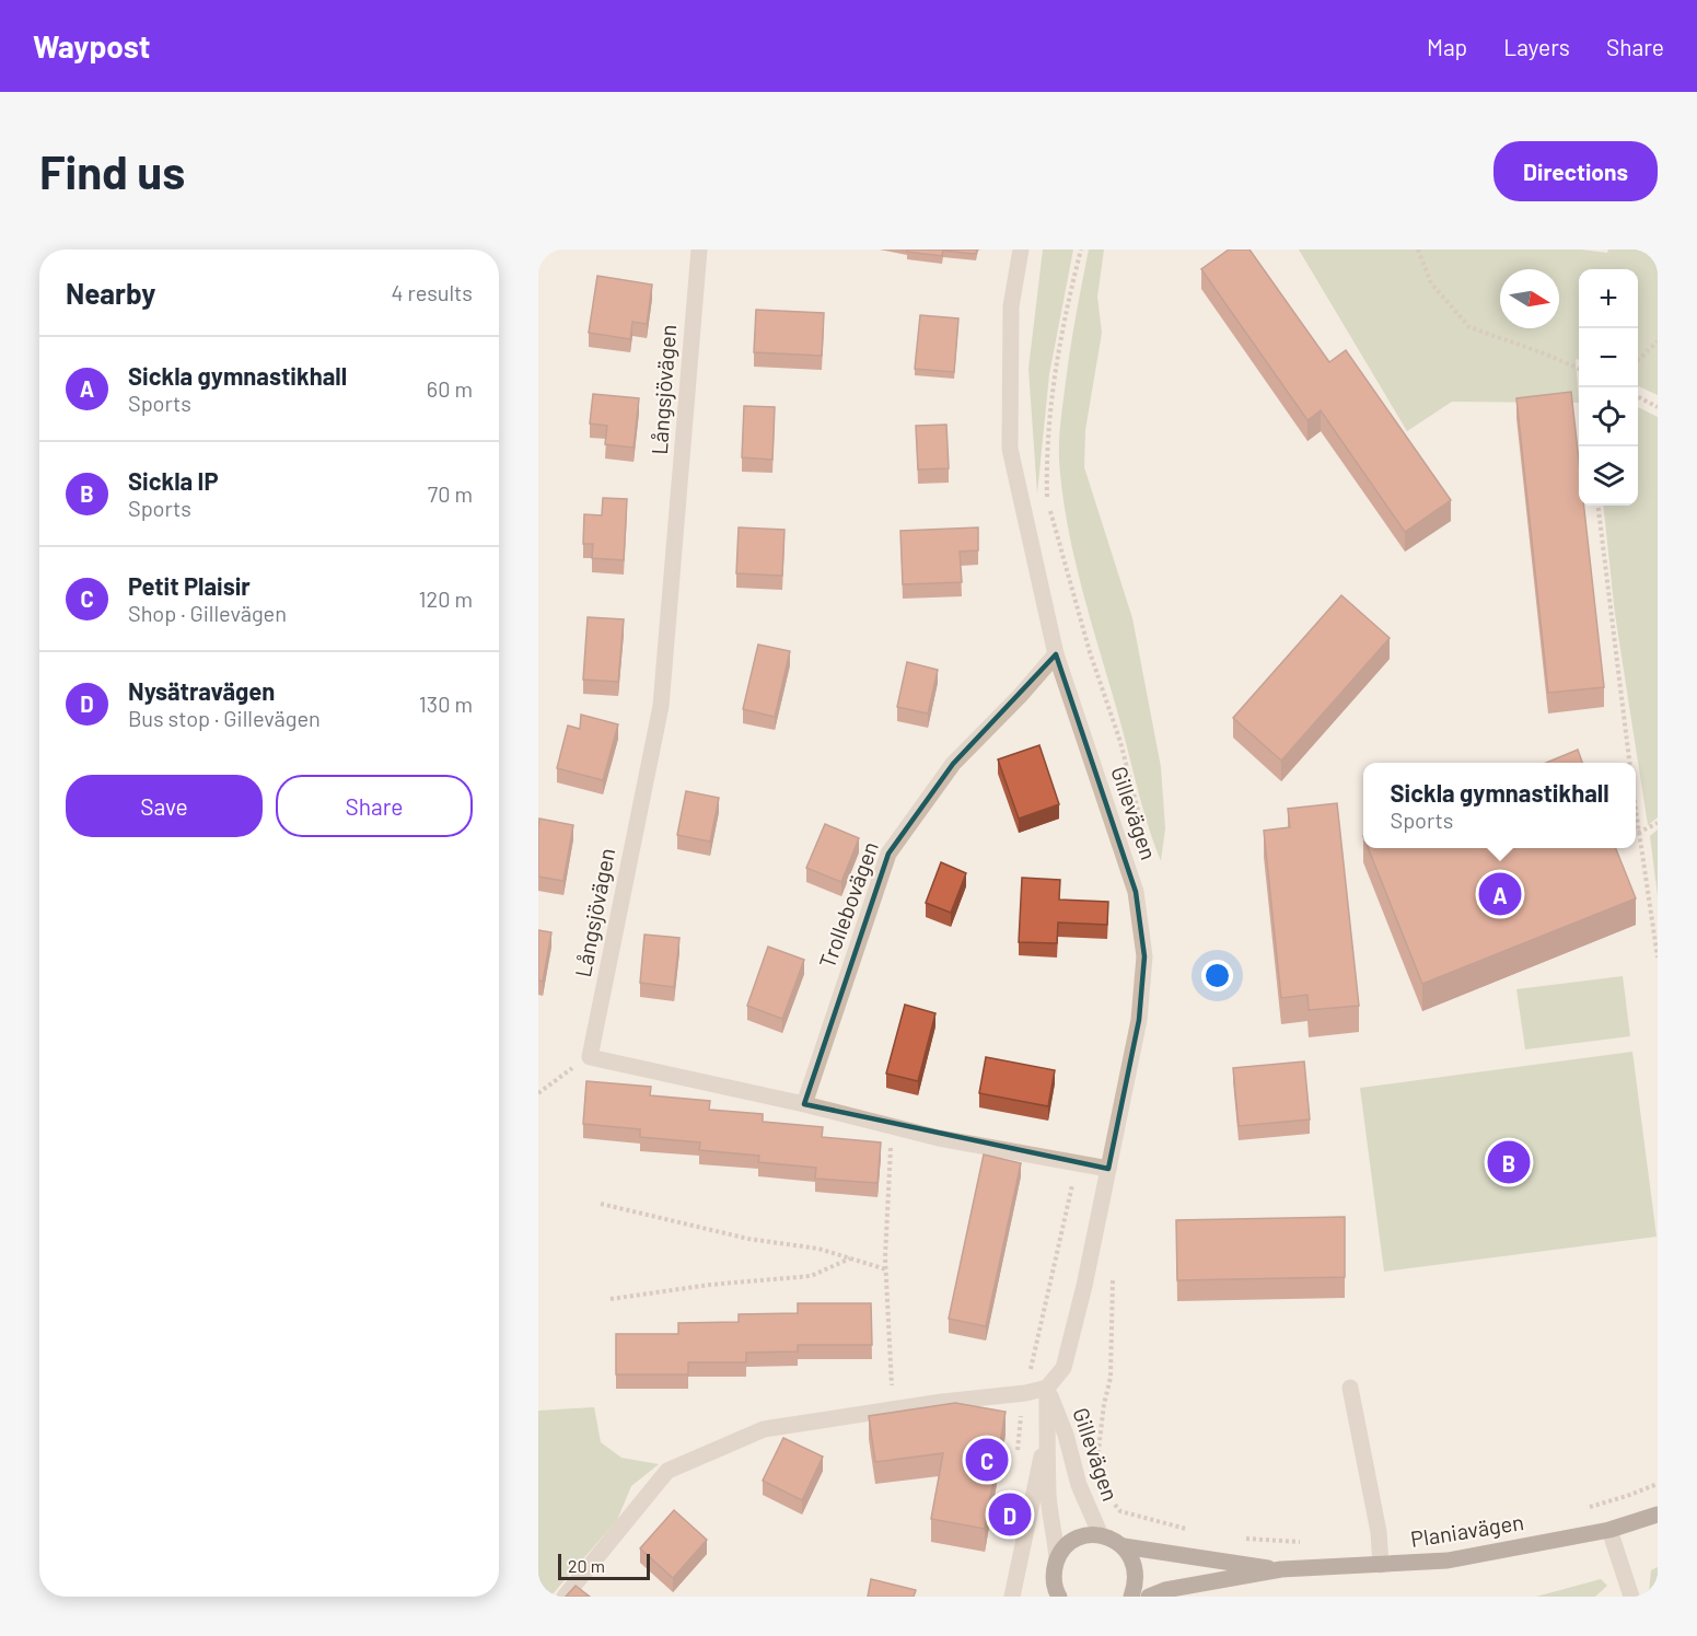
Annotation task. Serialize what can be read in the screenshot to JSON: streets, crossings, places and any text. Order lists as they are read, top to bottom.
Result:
{
  "streets": {
    "main road": ["Planiavägen"],
    "street": ["Långsjövägen", "Gillevägen", "Trollebovägen"]
  },
  "crossings": [
    ["Långsjövägen", "Gillevägen"],
    ["Långsjövägen", "Trollebovägen"],
    ["Gillevägen", "Trollebovägen"],
    ["Gillevägen", "Planiavägen"]
  ],
  "scale_bar": "20 m",
  "north": "right",
  "page": {
    "header": "Waypost",
    "nav": ["Map", "Layers", "Share"],
    "buttons": [
      "Directions",
      ["Save", "Share"]
    ],
    "title": "Find us",
    "heading": ["Nearby", "4 results"],
    "map_buttons": ["+", "−"],
    "list": [
      {
        "mark": "A",
        "name": "Sickla gymnastikhall",
        "note": "Sports",
        "value": "60 m"
      },
      {
        "mark": "B",
        "name": "Sickla IP",
        "note": "Sports",
        "value": "70 m"
      },
      {
        "mark": "C",
        "name": "Petit Plaisir",
        "note": "Shop · Gillevägen",
        "value": "120 m"
      },
      {
        "mark": "D",
        "name": "Nysätravägen",
        "note": "Bus stop · Gillevägen",
        "value": "130 m"
      }
    ],
    "popup": ["Sickla gymnastikhall", "Sports"],
    "pins": [
      "A",
      "B",
      "C",
      "D"
    ],
    "scale": "20 m"
  }
}
